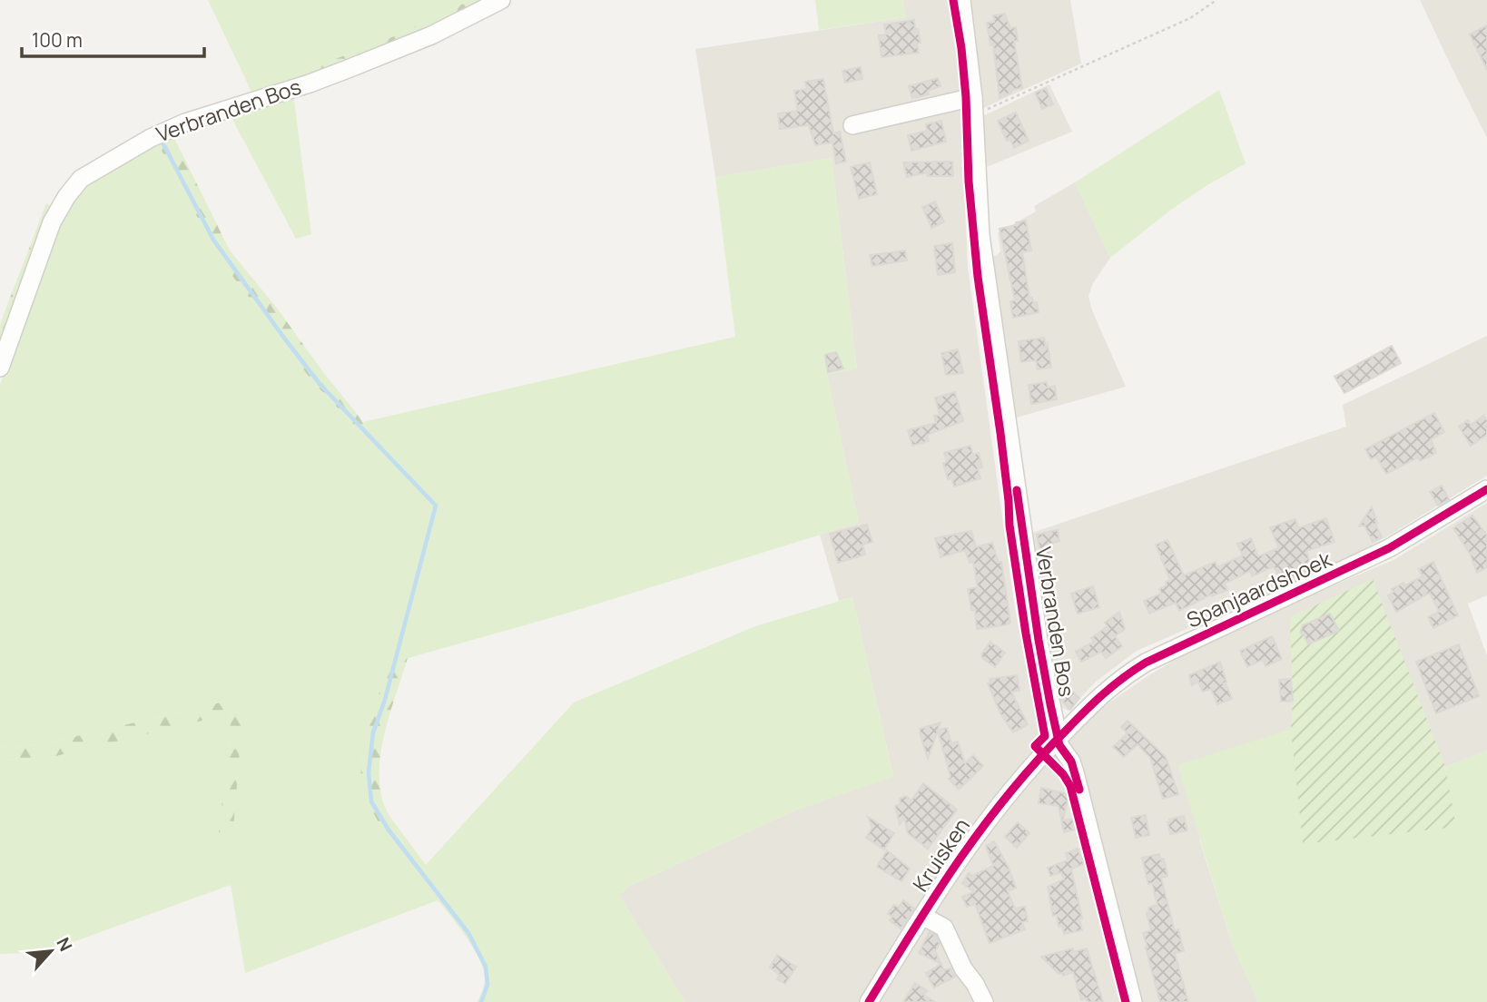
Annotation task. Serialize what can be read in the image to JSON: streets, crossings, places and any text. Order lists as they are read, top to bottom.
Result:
{
  "streets": {
    "street": ["Verbranden Bos", "Spanjaardshoek", "Kruisken"]
  },
  "crossings": [
    ["Verbranden Bos", "Spanjaardshoek"],
    ["Verbranden Bos", "Kruisken"],
    ["Spanjaardshoek", "Kruisken"]
  ],
  "scale_bar": "100 m",
  "north": "top right"
}
